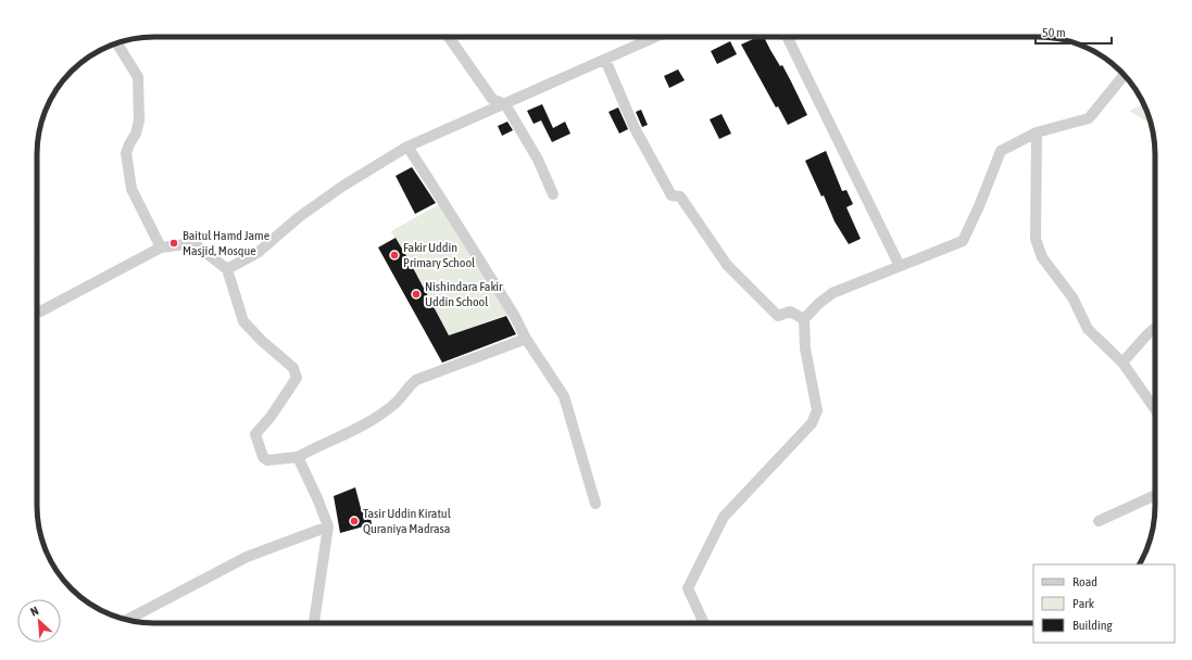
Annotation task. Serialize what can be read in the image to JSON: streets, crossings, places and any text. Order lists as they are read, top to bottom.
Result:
{
  "places": [
    "Baitul Hamd Jame Masjid, Mosque",
    "Fakir Uddin Primary School",
    "Nishindara Fakir Uddin School",
    "Tasir Uddin Kiratul Quraniya Madrasa"
  ],
  "legend": ["Road", "Park", "Building"],
  "scale_bar": "50 m",
  "north": "top left"
}
